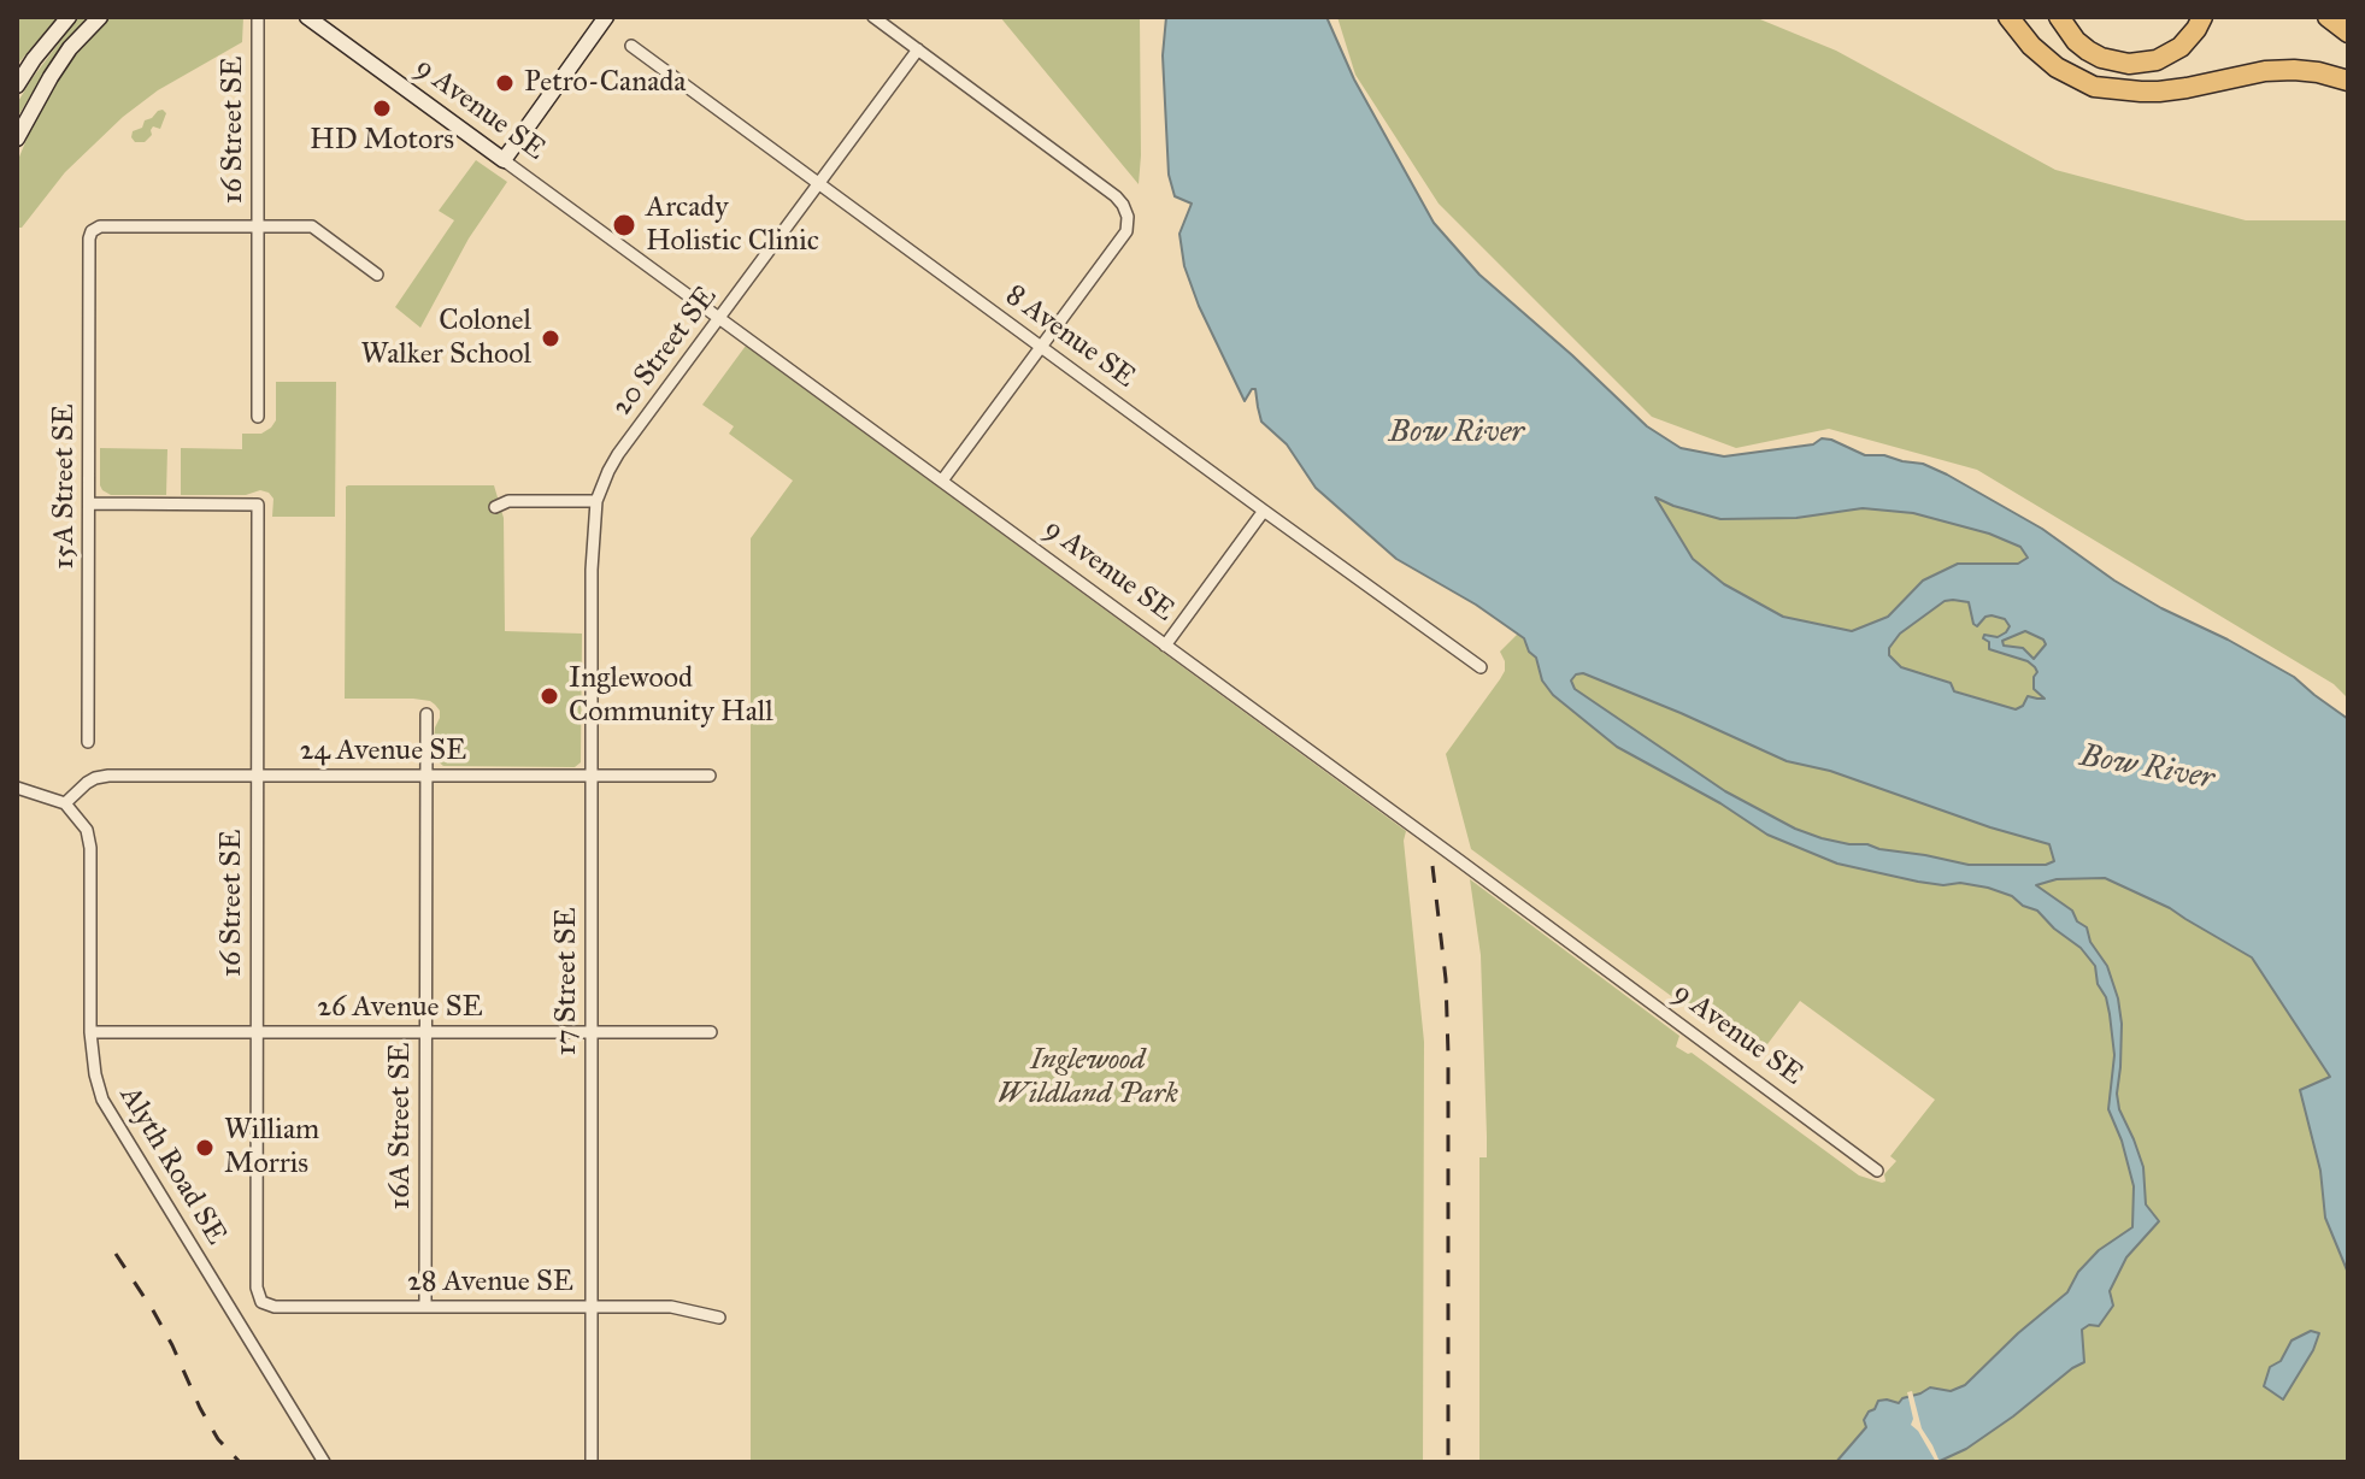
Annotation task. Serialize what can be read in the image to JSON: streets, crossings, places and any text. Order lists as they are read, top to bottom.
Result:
{
  "streets": {
    "main road": ["9 Avenue SE"],
    "street": [
      "16 Street SE",
      "8 Avenue SE",
      "20 Street SE",
      "15A Street SE",
      "24 Avenue SE",
      "17 Street SE",
      "26 Avenue SE",
      "16A Street SE",
      "Alyth Road SE",
      "28 Avenue SE"
    ]
  },
  "crossings": [
    ["9 Avenue SE", "20 Street SE"],
    ["16 Street SE", "15A Street SE"],
    ["16 Street SE", "24 Avenue SE"],
    ["16 Street SE", "26 Avenue SE"],
    ["16 Street SE", "28 Avenue SE"],
    ["8 Avenue SE", "20 Street SE"],
    ["20 Street SE", "17 Street SE"],
    ["24 Avenue SE", "17 Street SE"],
    ["24 Avenue SE", "16A Street SE"],
    ["24 Avenue SE", "Alyth Road SE"],
    ["17 Street SE", "26 Avenue SE"],
    ["17 Street SE", "28 Avenue SE"],
    ["26 Avenue SE", "16A Street SE"],
    ["26 Avenue SE", "Alyth Road SE"],
    ["16A Street SE", "28 Avenue SE"]
  ],
  "water": ["Bow River"],
  "parks": ["Inglewood Wildland Park"],
  "places": [
    "Petro-Canada",
    "HD Motors",
    "Arcady Holistic Clinic",
    "Colonel Walker School",
    "Inglewood Community Hall",
    "William Morris"
  ]
}
